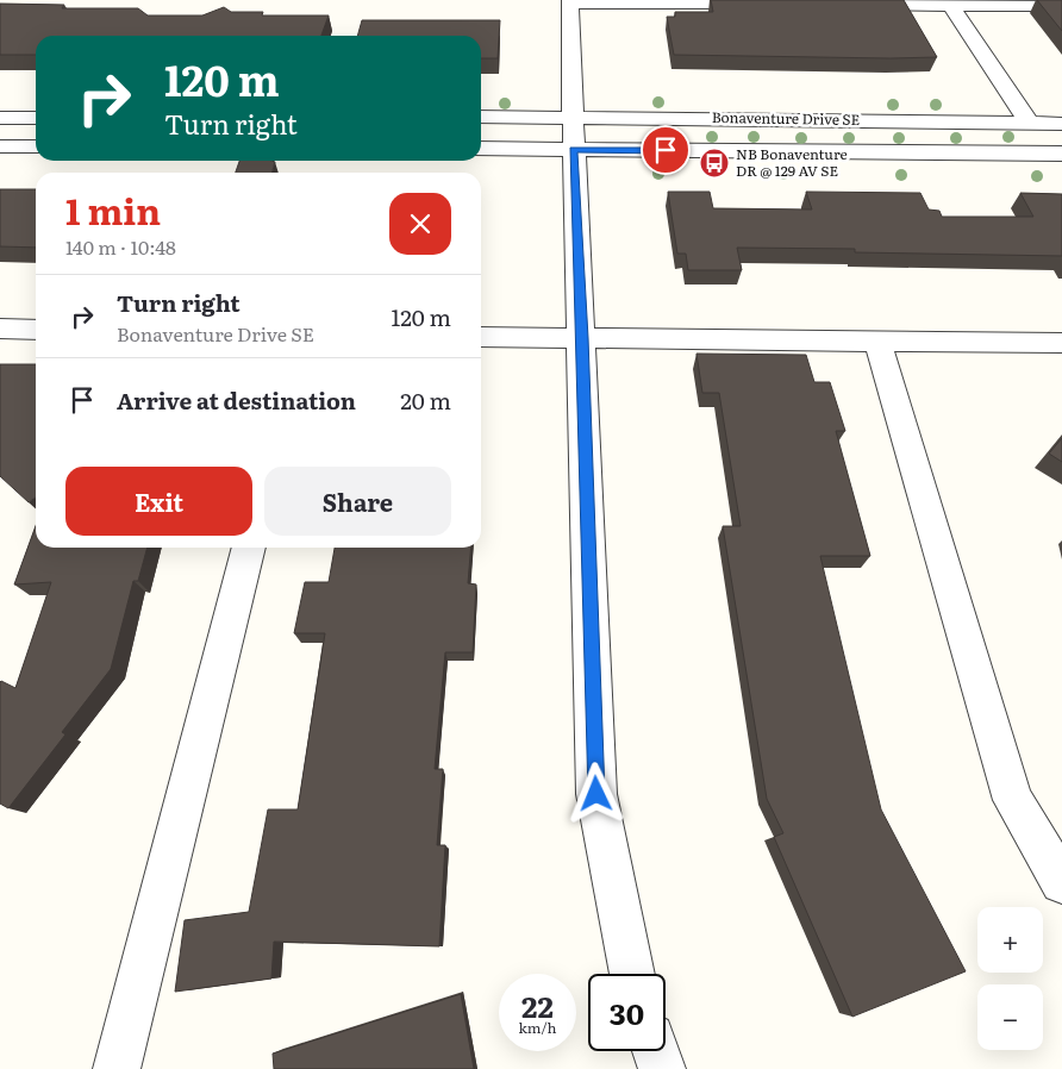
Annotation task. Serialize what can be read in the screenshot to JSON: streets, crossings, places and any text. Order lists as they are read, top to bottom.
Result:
{
  "streets": {
    "street": ["Bonaventure Drive SE"]
  },
  "places": {
    "bus stop": ["NB Bonaventure DR @ 129 AV SE"]
  },
  "page": {
    "turn": ["120 m", "Turn right"],
    "heading": ["1 min", "140 m · 10:48"],
    "list": [
      {
        "name": "Turn right",
        "note": "Bonaventure Drive SE",
        "value": "120 m"
      },
      {
        "name": "Arrive at destination",
        "value": "20 m"
      }
    ],
    "buttons": ["Exit", "Share"],
    "map_buttons": ["+", "−"],
    "speed": "22 km/h",
    "limit": "30"
  }
}
